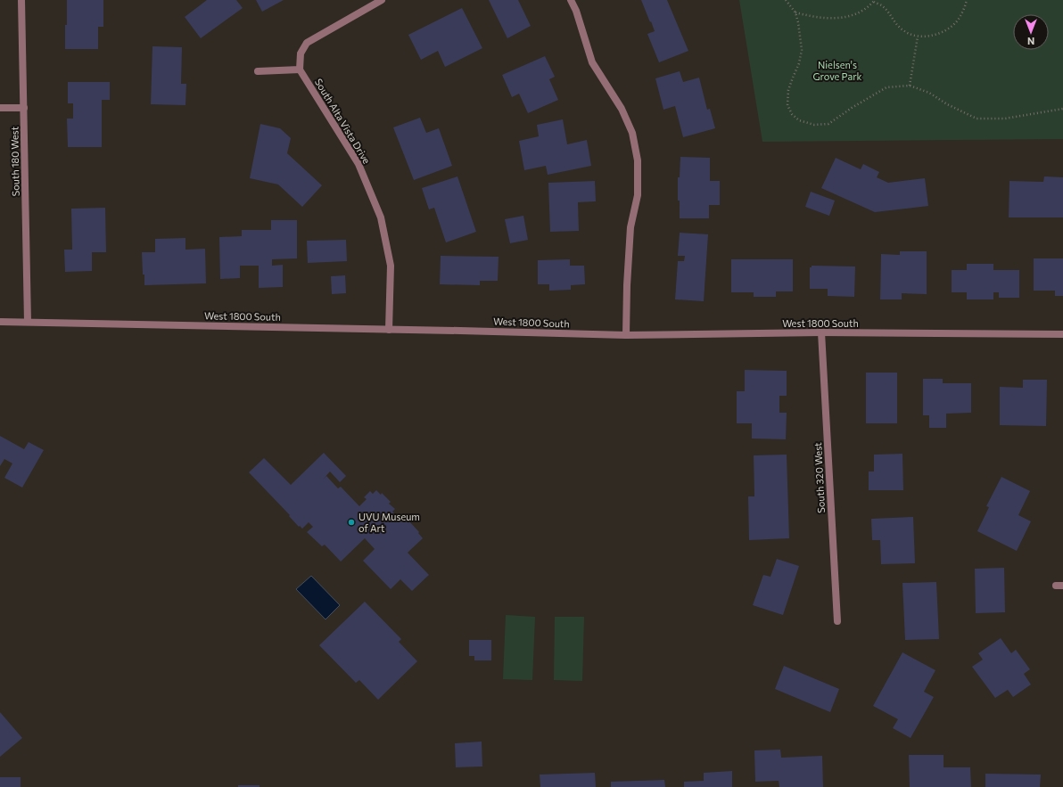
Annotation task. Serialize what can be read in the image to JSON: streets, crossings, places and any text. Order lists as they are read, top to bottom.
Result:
{
  "streets": {
    "street": [
      "South Alta Vista Drive",
      "South 180 West",
      "West 1800 South",
      "South 320 West"
    ]
  },
  "crossings": [
    ["South Alta Vista Drive", "West 1800 South"],
    ["South 180 West", "West 1800 South"],
    ["West 1800 South", "South 320 West"]
  ],
  "parks": ["Nielsen's Grove Park"],
  "places": ["UVU Museum of Art"],
  "north": "bottom"
}
